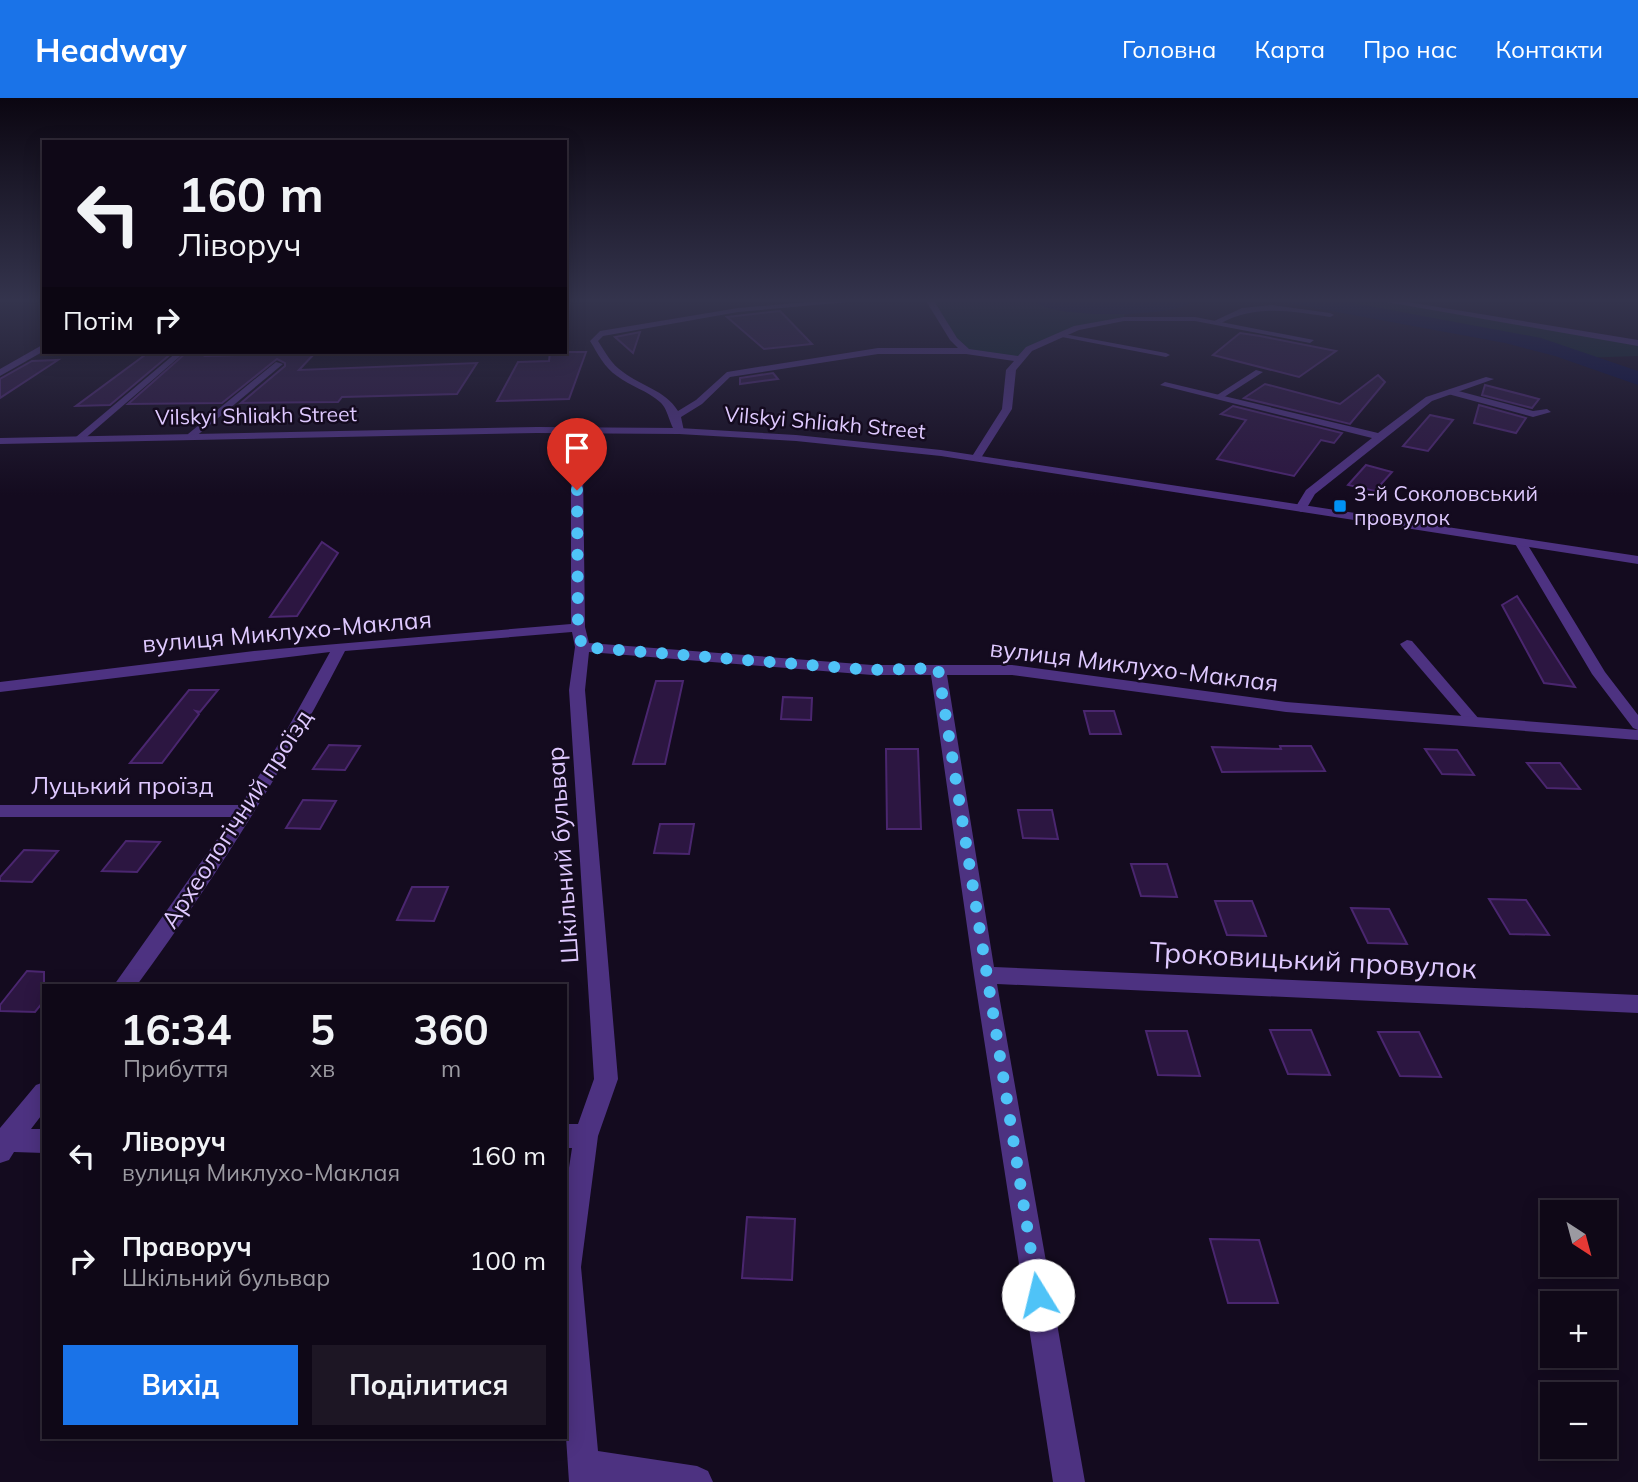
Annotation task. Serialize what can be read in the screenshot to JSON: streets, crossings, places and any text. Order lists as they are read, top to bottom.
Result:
{
  "streets": {
    "street": [
      "Vilskyi Shliakh Street",
      "вулиця Миклухо-Маклая",
      "Луцький проїзд",
      "Археологічний проїзд",
      "Шкільний бульвар",
      "Троковицький провулок"
    ]
  },
  "crossings": [
    ["Vilskyi Shliakh Street", "Шкільний бульвар"],
    ["вулиця Миклухо-Маклая", "Археологічний проїзд"],
    ["вулиця Миклухо-Маклая", "Шкільний бульвар"],
    ["Луцький проїзд", "Археологічний проїзд"]
  ],
  "places": {
    "transit": ["3-й Соколовський провулок"]
  },
  "north": "bottom right",
  "page": {
    "header": "Headway",
    "nav": [
      "Головна",
      "Карта",
      "Про нас",
      "Контакти"
    ],
    "turn": ["160 m", "Ліворуч"],
    "then": "Потім",
    "eta": [
      "16:34",
      "Прибуття",
      "5",
      "хв",
      "360",
      "m"
    ],
    "list": [
      {
        "name": "Ліворуч",
        "note": "вулиця Миклухо-Маклая",
        "value": "160 m"
      },
      {
        "name": "Праворуч",
        "note": "Шкільний бульвар",
        "value": "100 m"
      }
    ],
    "map_buttons": ["+", "−"],
    "buttons": ["Вихід", "Поділитися"]
  }
}
